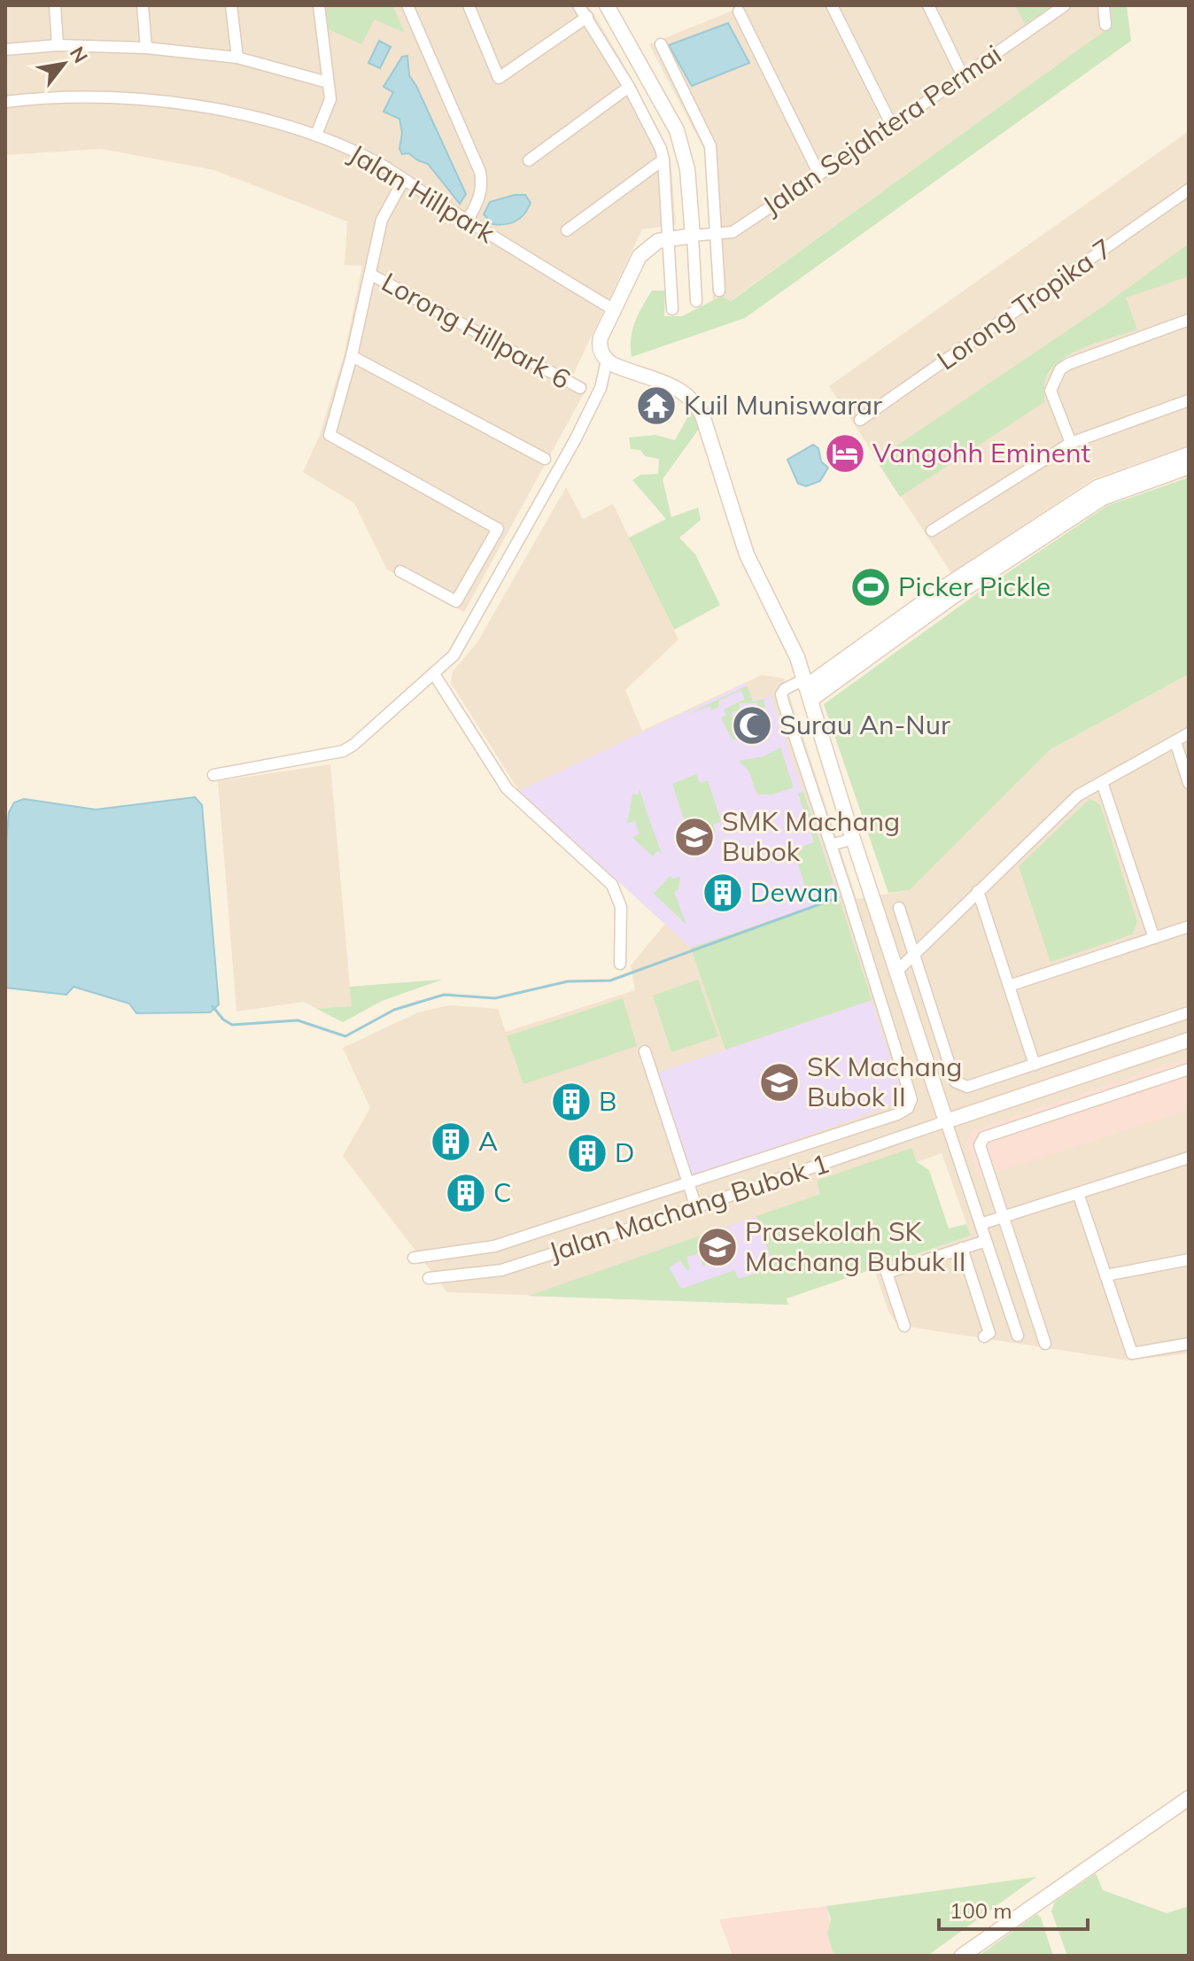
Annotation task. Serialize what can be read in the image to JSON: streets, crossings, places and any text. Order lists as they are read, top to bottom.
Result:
{
  "streets": {
    "street": [
      "Jalan Sejahtera Permai",
      "Jalan Hillpark",
      "Lorong Tropika 7",
      "Lorong Hillpark 6",
      "Jalan Machang Bubok 1"
    ]
  },
  "places": {
    "temple": ["Kuil Muniswarar"],
    "hotel": ["Vangohh Eminent"],
    "sports": ["Picker Pickle"],
    "mosque": ["Surau An-Nur"],
    "school or university": ["SMK Machang Bubok", "SK Machang Bubok II", "Prasekolah SK Machang Bubuk II"],
    "building": [
      "Dewan",
      "B",
      "A",
      "D",
      "C"
    ]
  },
  "scale_bar": "100 m",
  "north": "top right"
}
